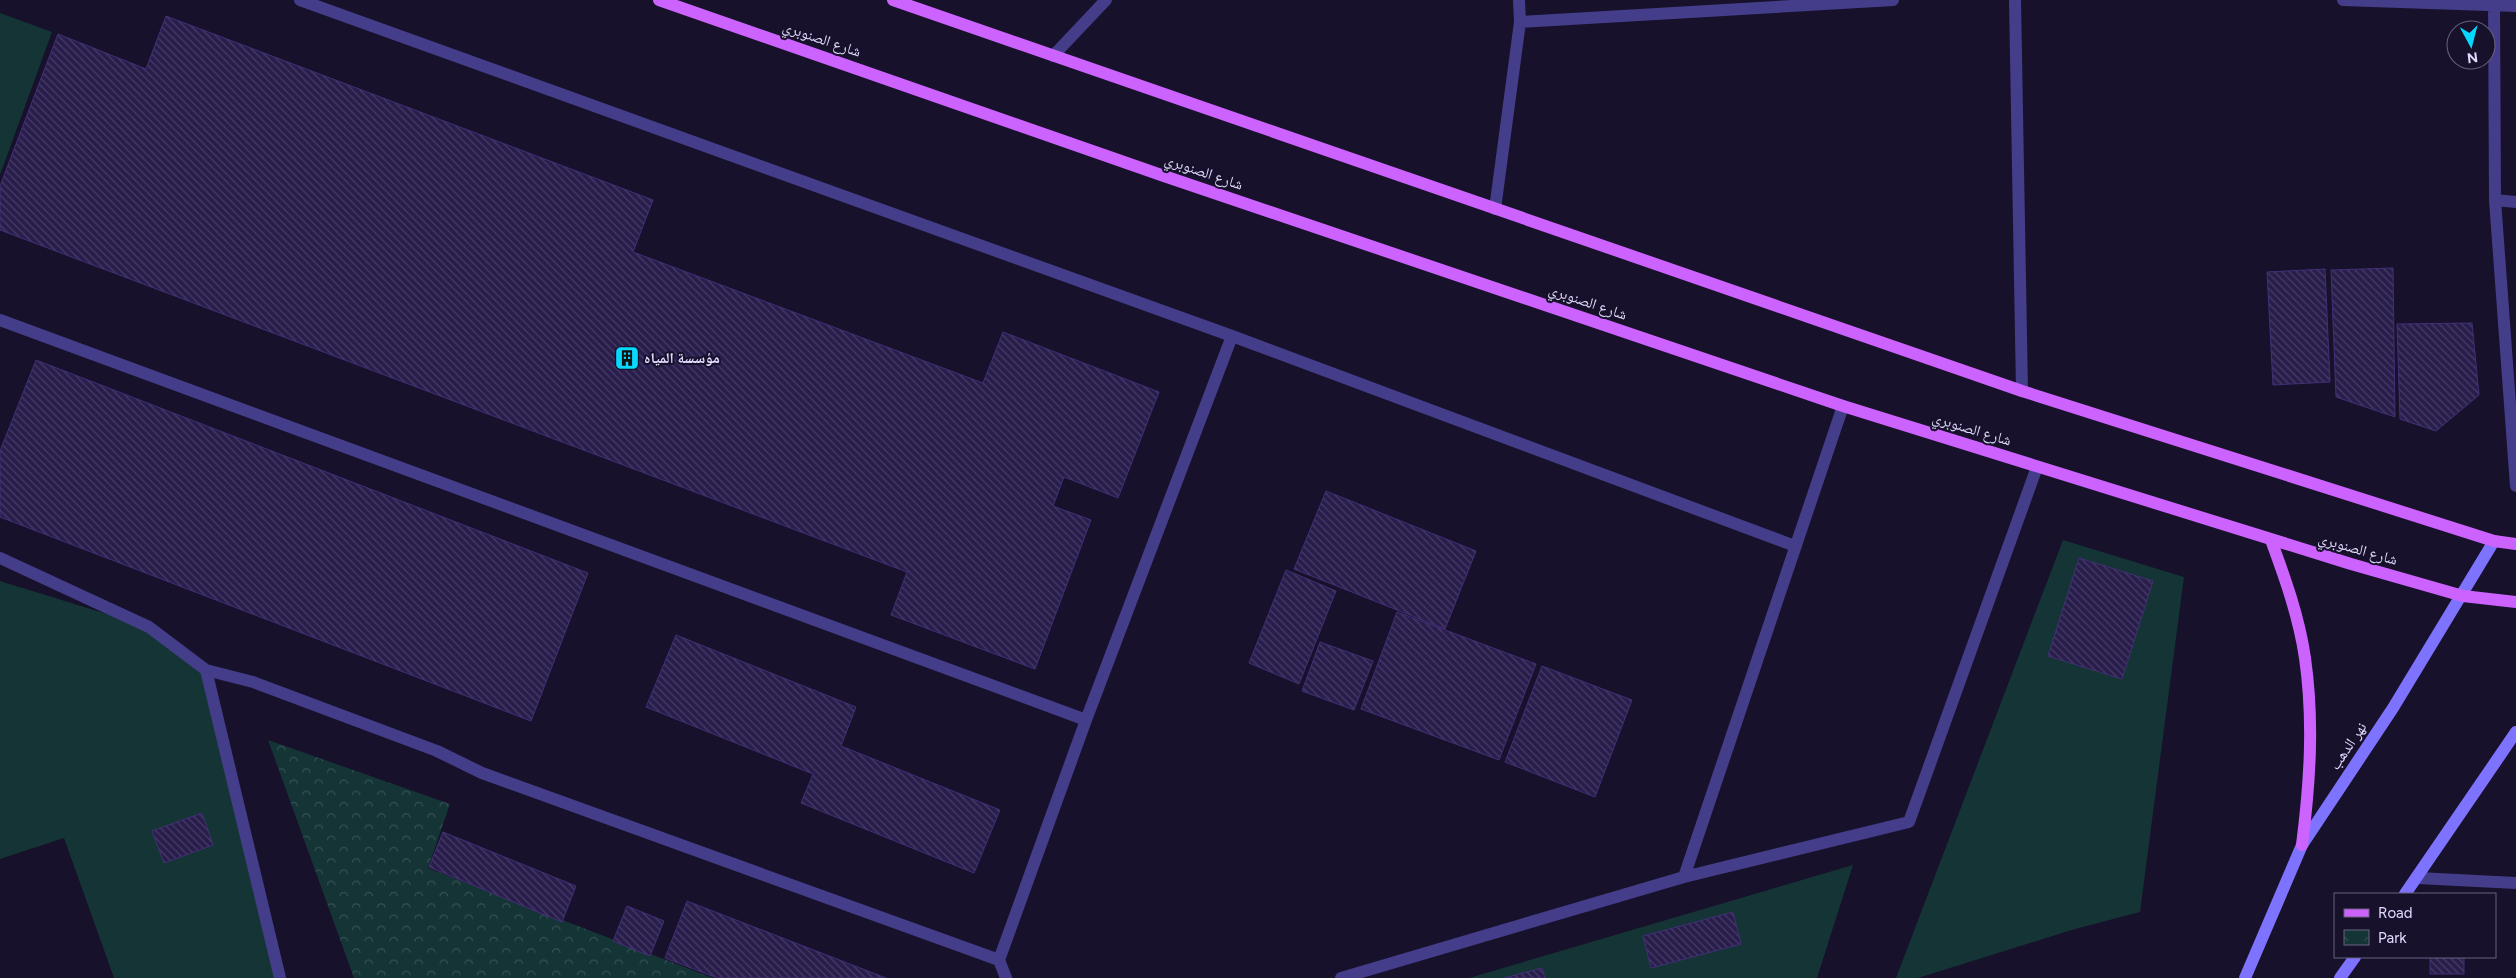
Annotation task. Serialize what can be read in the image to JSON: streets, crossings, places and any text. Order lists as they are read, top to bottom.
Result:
{
  "streets": {
    "main road": ["شارع الصنوبري", "نهر الدهب"]
  },
  "crossings": [
    ["شارع الصنوبري", "نهر الدهب"]
  ],
  "places": {
    "building": ["مؤسسة المياه"]
  },
  "legend": ["Road", "Park"],
  "north": "bottom"
}
